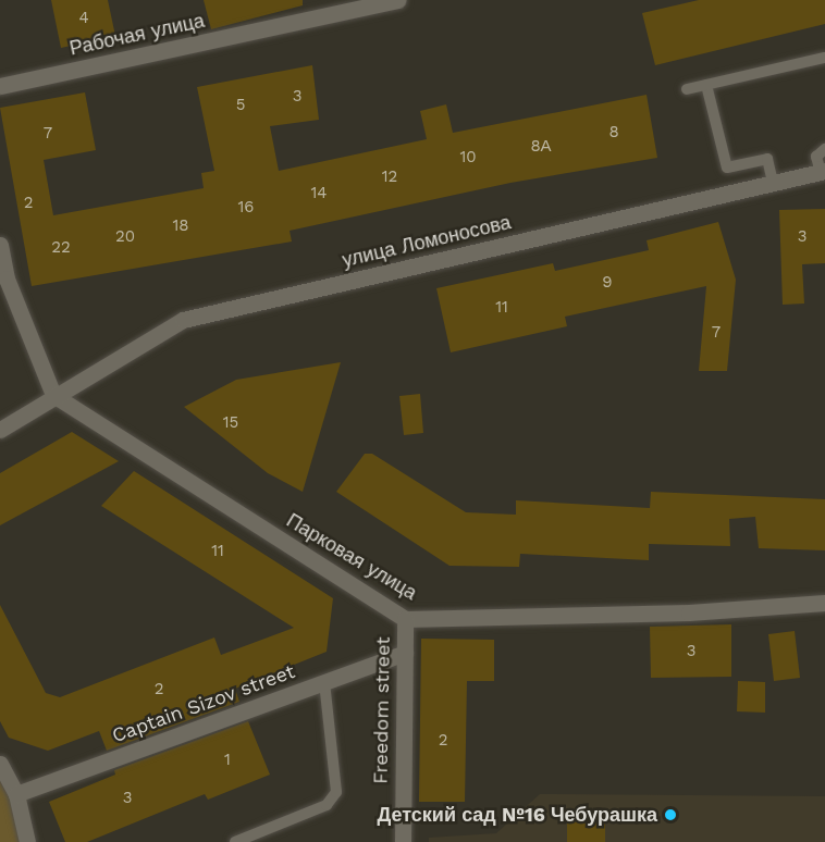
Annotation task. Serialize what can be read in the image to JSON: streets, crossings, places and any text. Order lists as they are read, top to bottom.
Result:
{
  "streets": {
    "street": [
      "Рабочая улица",
      "улица Ломоносова",
      "Парковая улица",
      "Captain Sizov street",
      "Freedom street"
    ]
  },
  "crossings": [
    ["улица Ломоносова", "Парковая улица"],
    ["Парковая улица", "Freedom street"],
    ["Captain Sizov street", "Freedom street"]
  ],
  "places": ["Детский сад №16 Чебурашка"],
  "house_numbers": [
    "4",
    "3",
    "5",
    "8",
    "7",
    "8А",
    "10",
    "12",
    "14",
    "2",
    "16",
    "18",
    "20",
    "3",
    "22",
    "9",
    "11",
    "7",
    "15",
    "11",
    "3",
    "2",
    "2",
    "1",
    "3"
  ]
}
